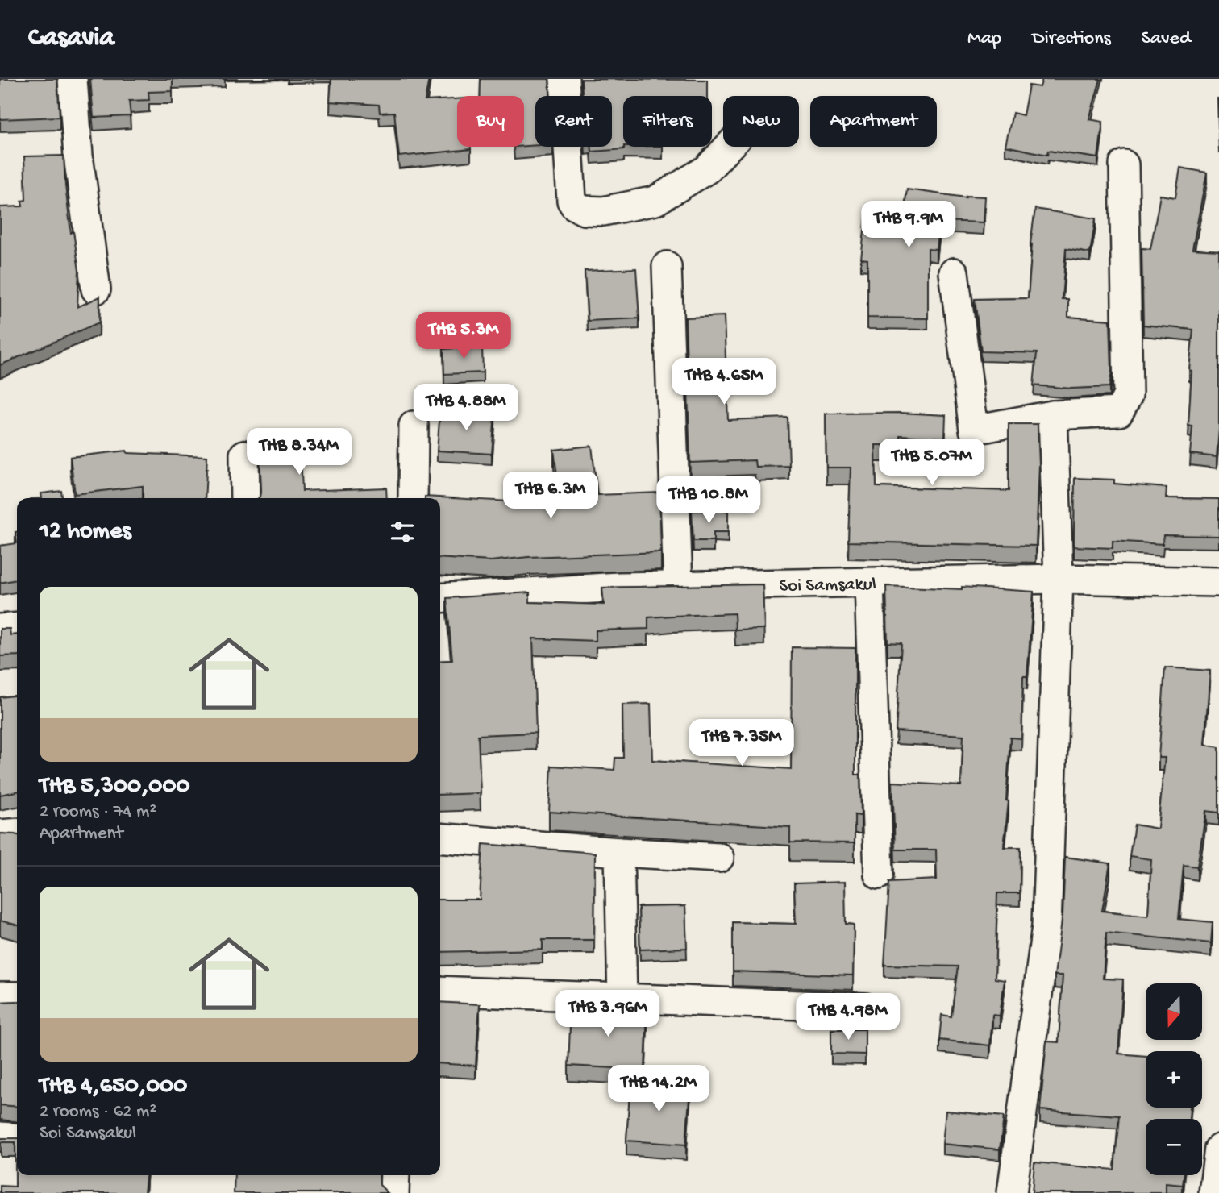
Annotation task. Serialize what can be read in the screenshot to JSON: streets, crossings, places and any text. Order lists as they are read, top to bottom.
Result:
{
  "streets": {
    "street": ["Soi Samsakul"]
  },
  "north": "bottom",
  "page": {
    "header": "Casavia",
    "nav": ["Map", "Directions", "Saved"],
    "chip": [
      "Buy",
      "Rent",
      "Filters",
      "New",
      "Apartment"
    ],
    "price": [
      "THB 9.9M",
      "THB 5.3M",
      "THB 4.65M",
      "THB 4.88M",
      "THB 8.34M",
      "THB 5.07M",
      "THB 6.3M",
      "THB 10.8M",
      "THB 7.35M",
      "THB 3.96M",
      "THB 4.98M",
      "THB 14.2M"
    ],
    "heading": "12 homes",
    "list": [
      {
        "name": "THB 5,300,000",
        "note": "2 rooms · 74 m² · Apartment"
      },
      {
        "name": "THB 4,650,000",
        "note": "2 rooms · 62 m² · Soi Samsakul"
      }
    ],
    "map_buttons": ["+", "−"]
  }
}
